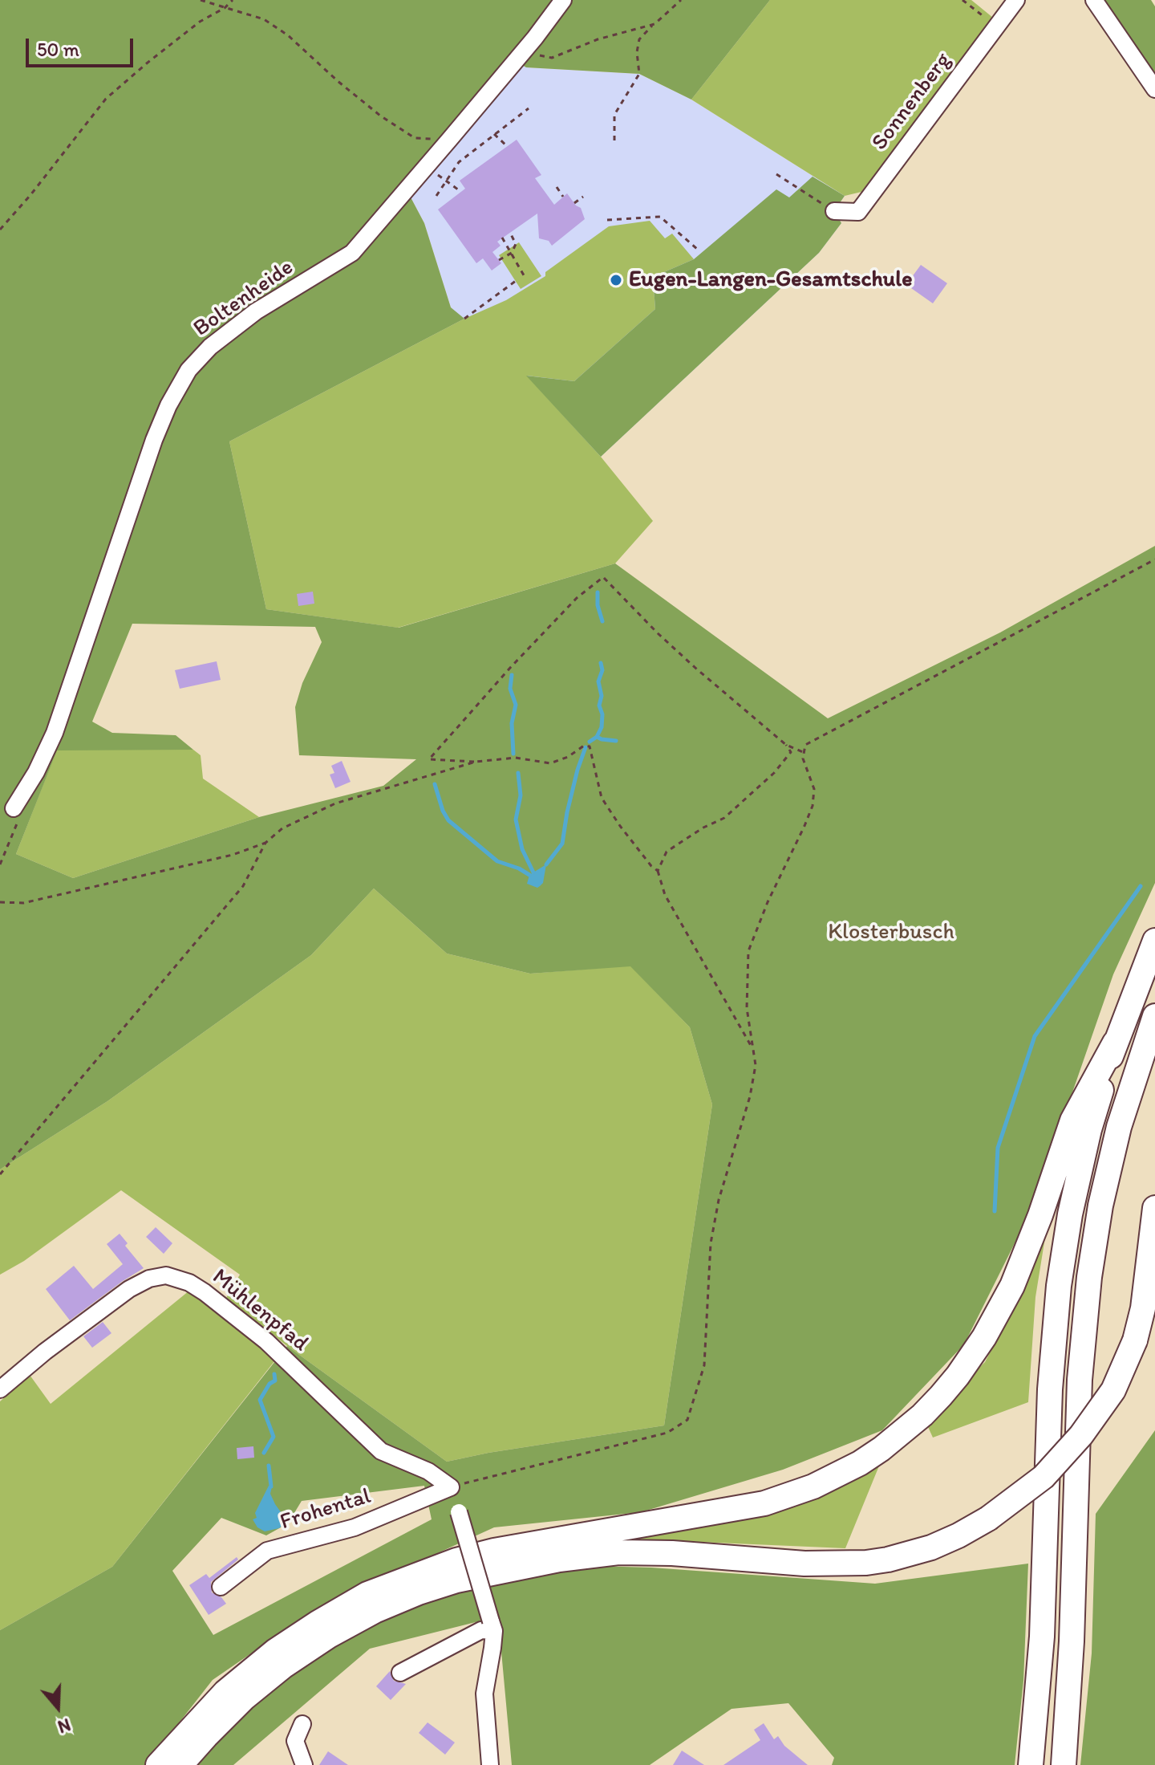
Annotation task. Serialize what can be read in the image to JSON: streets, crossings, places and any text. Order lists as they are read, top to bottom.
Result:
{
  "streets": {
    "street": [
      "Sonnenberg",
      "Boltenheide",
      "Mühlenpfad",
      "Frohental"
    ]
  },
  "crossings": [
    ["Mühlenpfad", "Frohental"]
  ],
  "parks": ["Klosterbusch"],
  "places": ["Eugen-Langen-Gesamtschule"],
  "scale_bar": "50 m",
  "north": "bottom"
}
